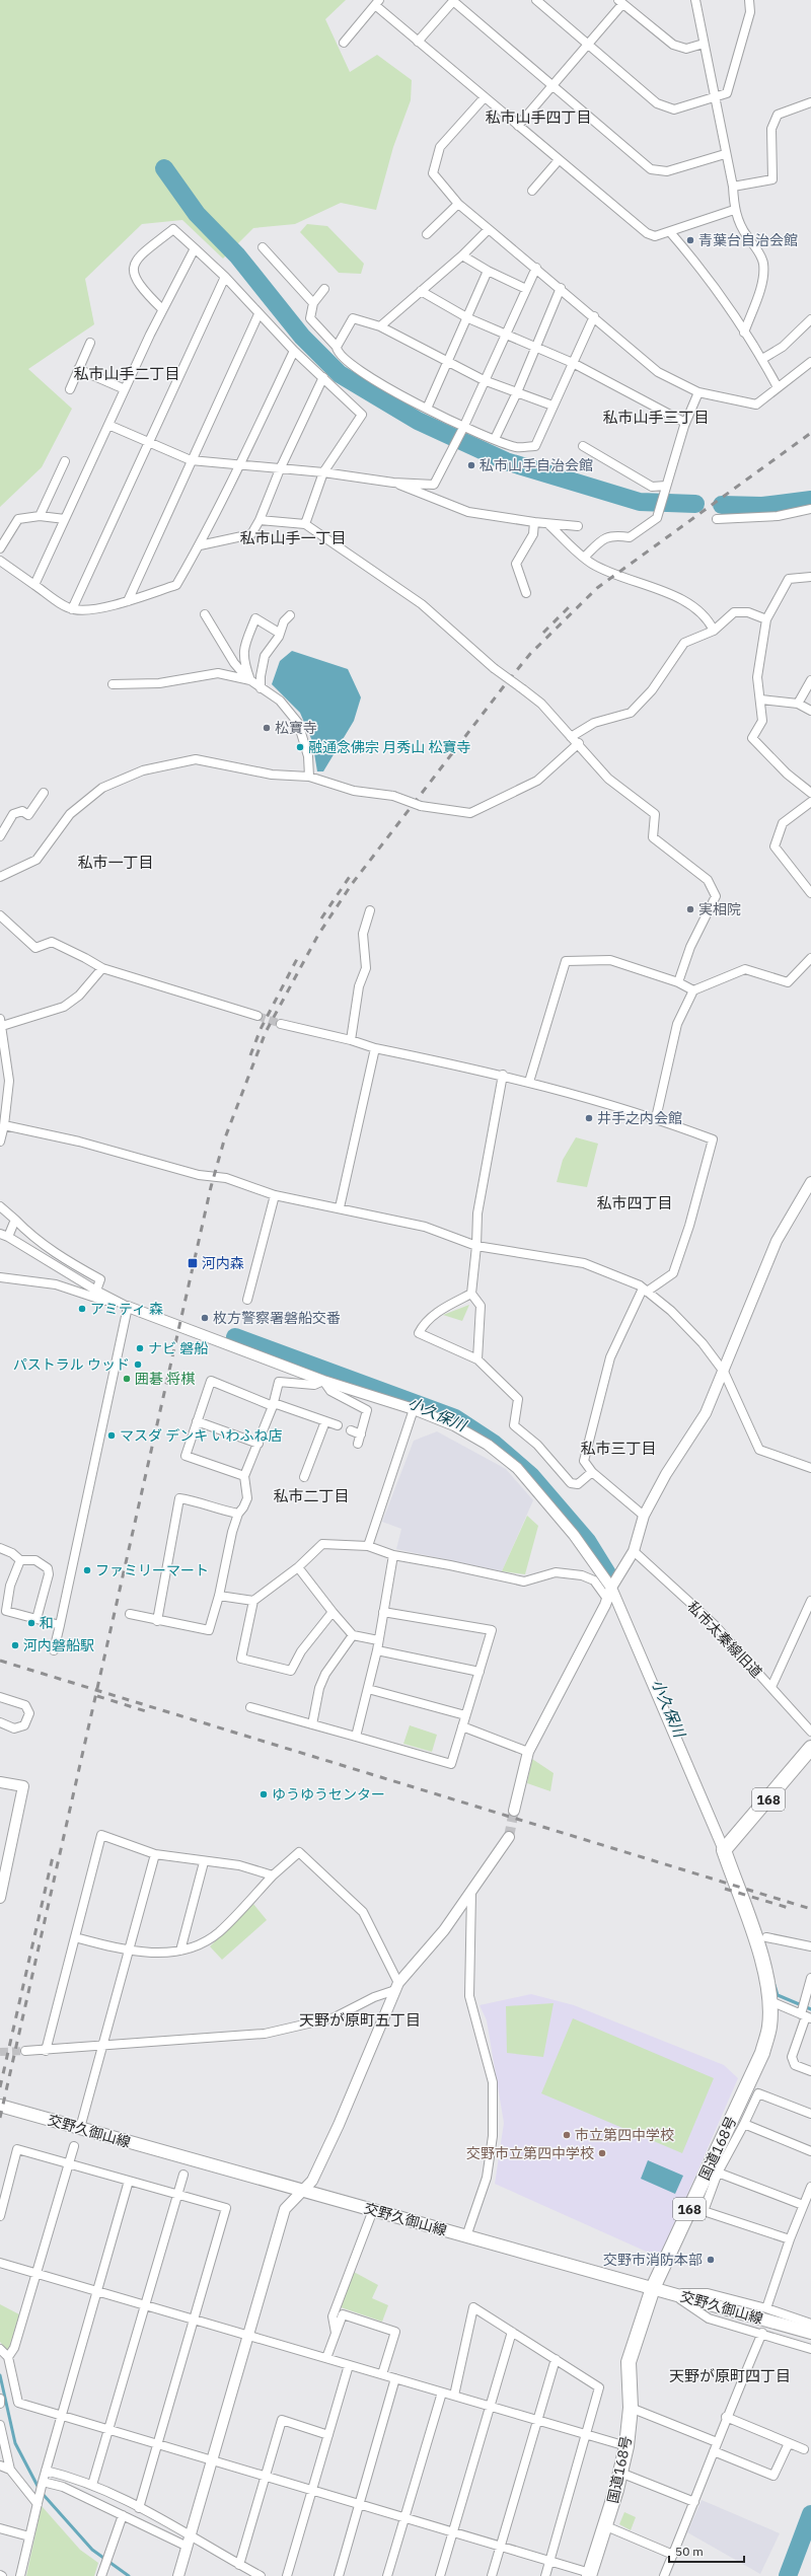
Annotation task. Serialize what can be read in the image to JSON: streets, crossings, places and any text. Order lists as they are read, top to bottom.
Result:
{
  "streets": {
    "highway": ["168", "国道168号"],
    "main road": ["交野久御山線"],
    "street": ["私市太秦線旧道"]
  },
  "crossings": [
    ["168", "国道168号"],
    ["交野久御山線", "国道168号"]
  ],
  "districts": [
    "私市山手四丁目",
    "私市山手二丁目",
    "私市山手三丁目",
    "私市山手一丁目",
    "私市一丁目",
    "私市四丁目",
    "私市三丁目",
    "私市二丁目",
    "天野が原町五丁目",
    "天野が原町四丁目"
  ],
  "water": ["小久保川"],
  "places": {
    "other": [
      "青葉台自治会館",
      "私市山手自治会館",
      "松寶寺",
      "融通念佛宗 月秀山 松寶寺",
      "実相院",
      "井手之内会館",
      "アミティ 森",
      "枚方警察署磐船交番",
      "ナビ 磐船",
      "パストラル ウッド",
      "囲碁 将棋",
      "マスダ デンキ いわふね店",
      "ファミリーマート",
      "和",
      "河内磐船駅",
      "ゆうゆうセンター",
      "市立第四中学校",
      "交野市立第四中学校",
      "交野市消防本部"
    ],
    "transit": ["河内森"]
  },
  "scale_bar": "50 m"
}
